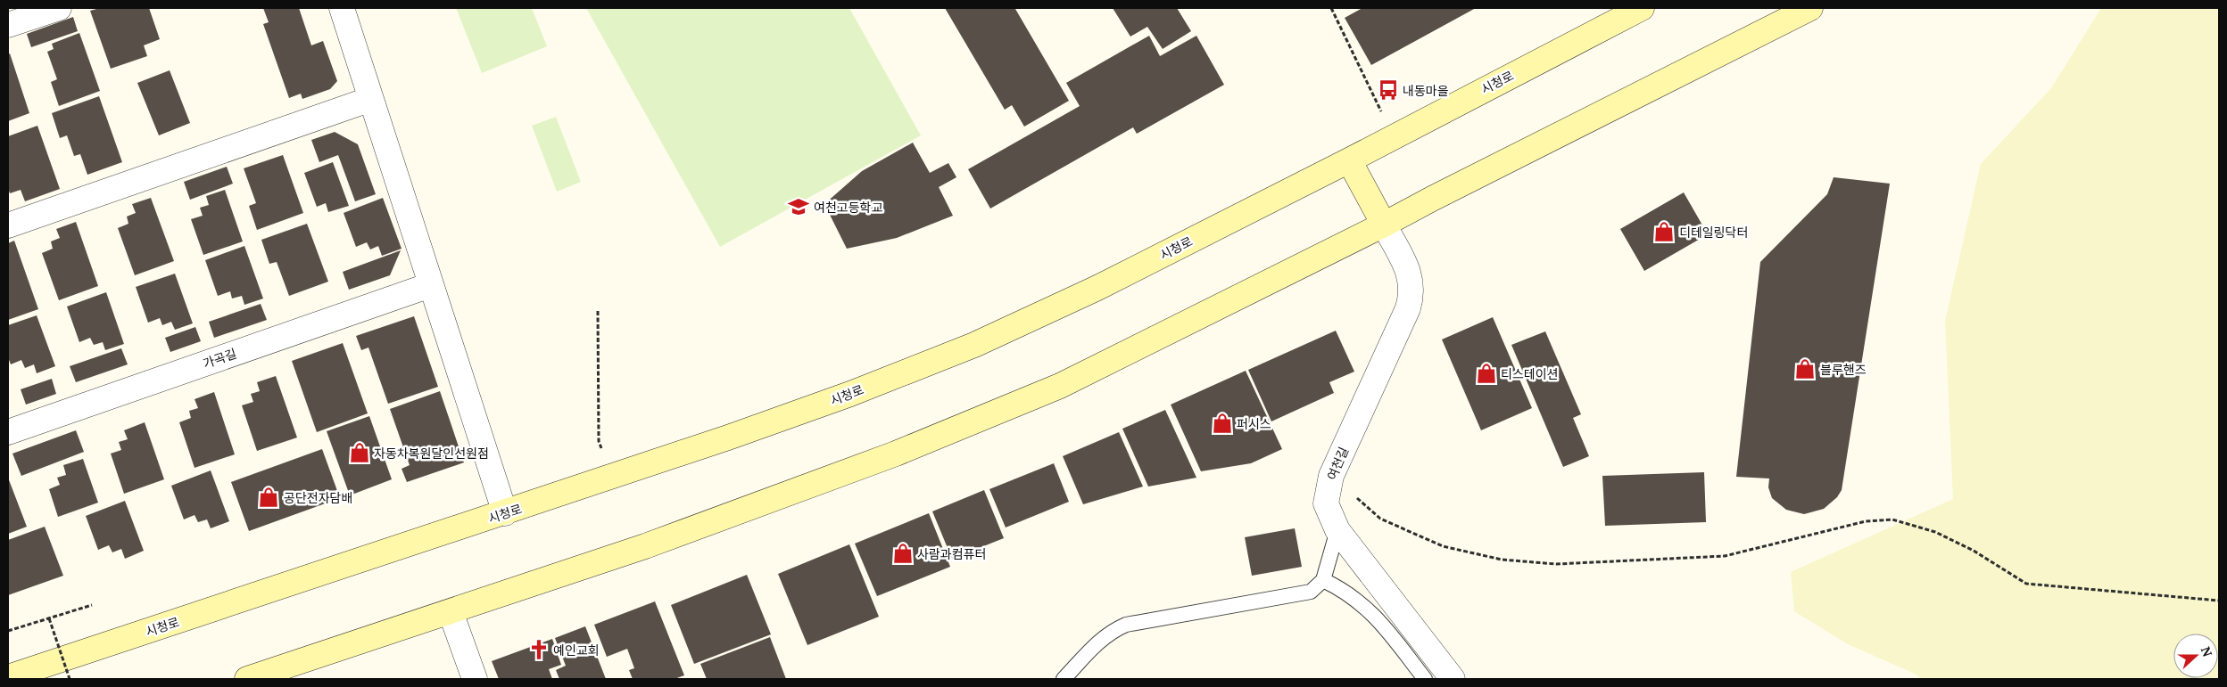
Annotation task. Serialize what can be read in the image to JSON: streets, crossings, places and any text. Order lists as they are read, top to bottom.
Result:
{
  "streets": {
    "street": ["시청로", "가곡길", "여천길"]
  },
  "places": {
    "bus stop": ["내동마을"],
    "school or university": ["여천고등학교"],
    "shop": [
      "디테일링닥터",
      "블루핸즈",
      "티스테이션",
      "퍼시스",
      "자동차복원달인선원점",
      "공단전자담배",
      "사람과컴퓨터"
    ],
    "church": ["예인교회"]
  },
  "north": "right"
}
